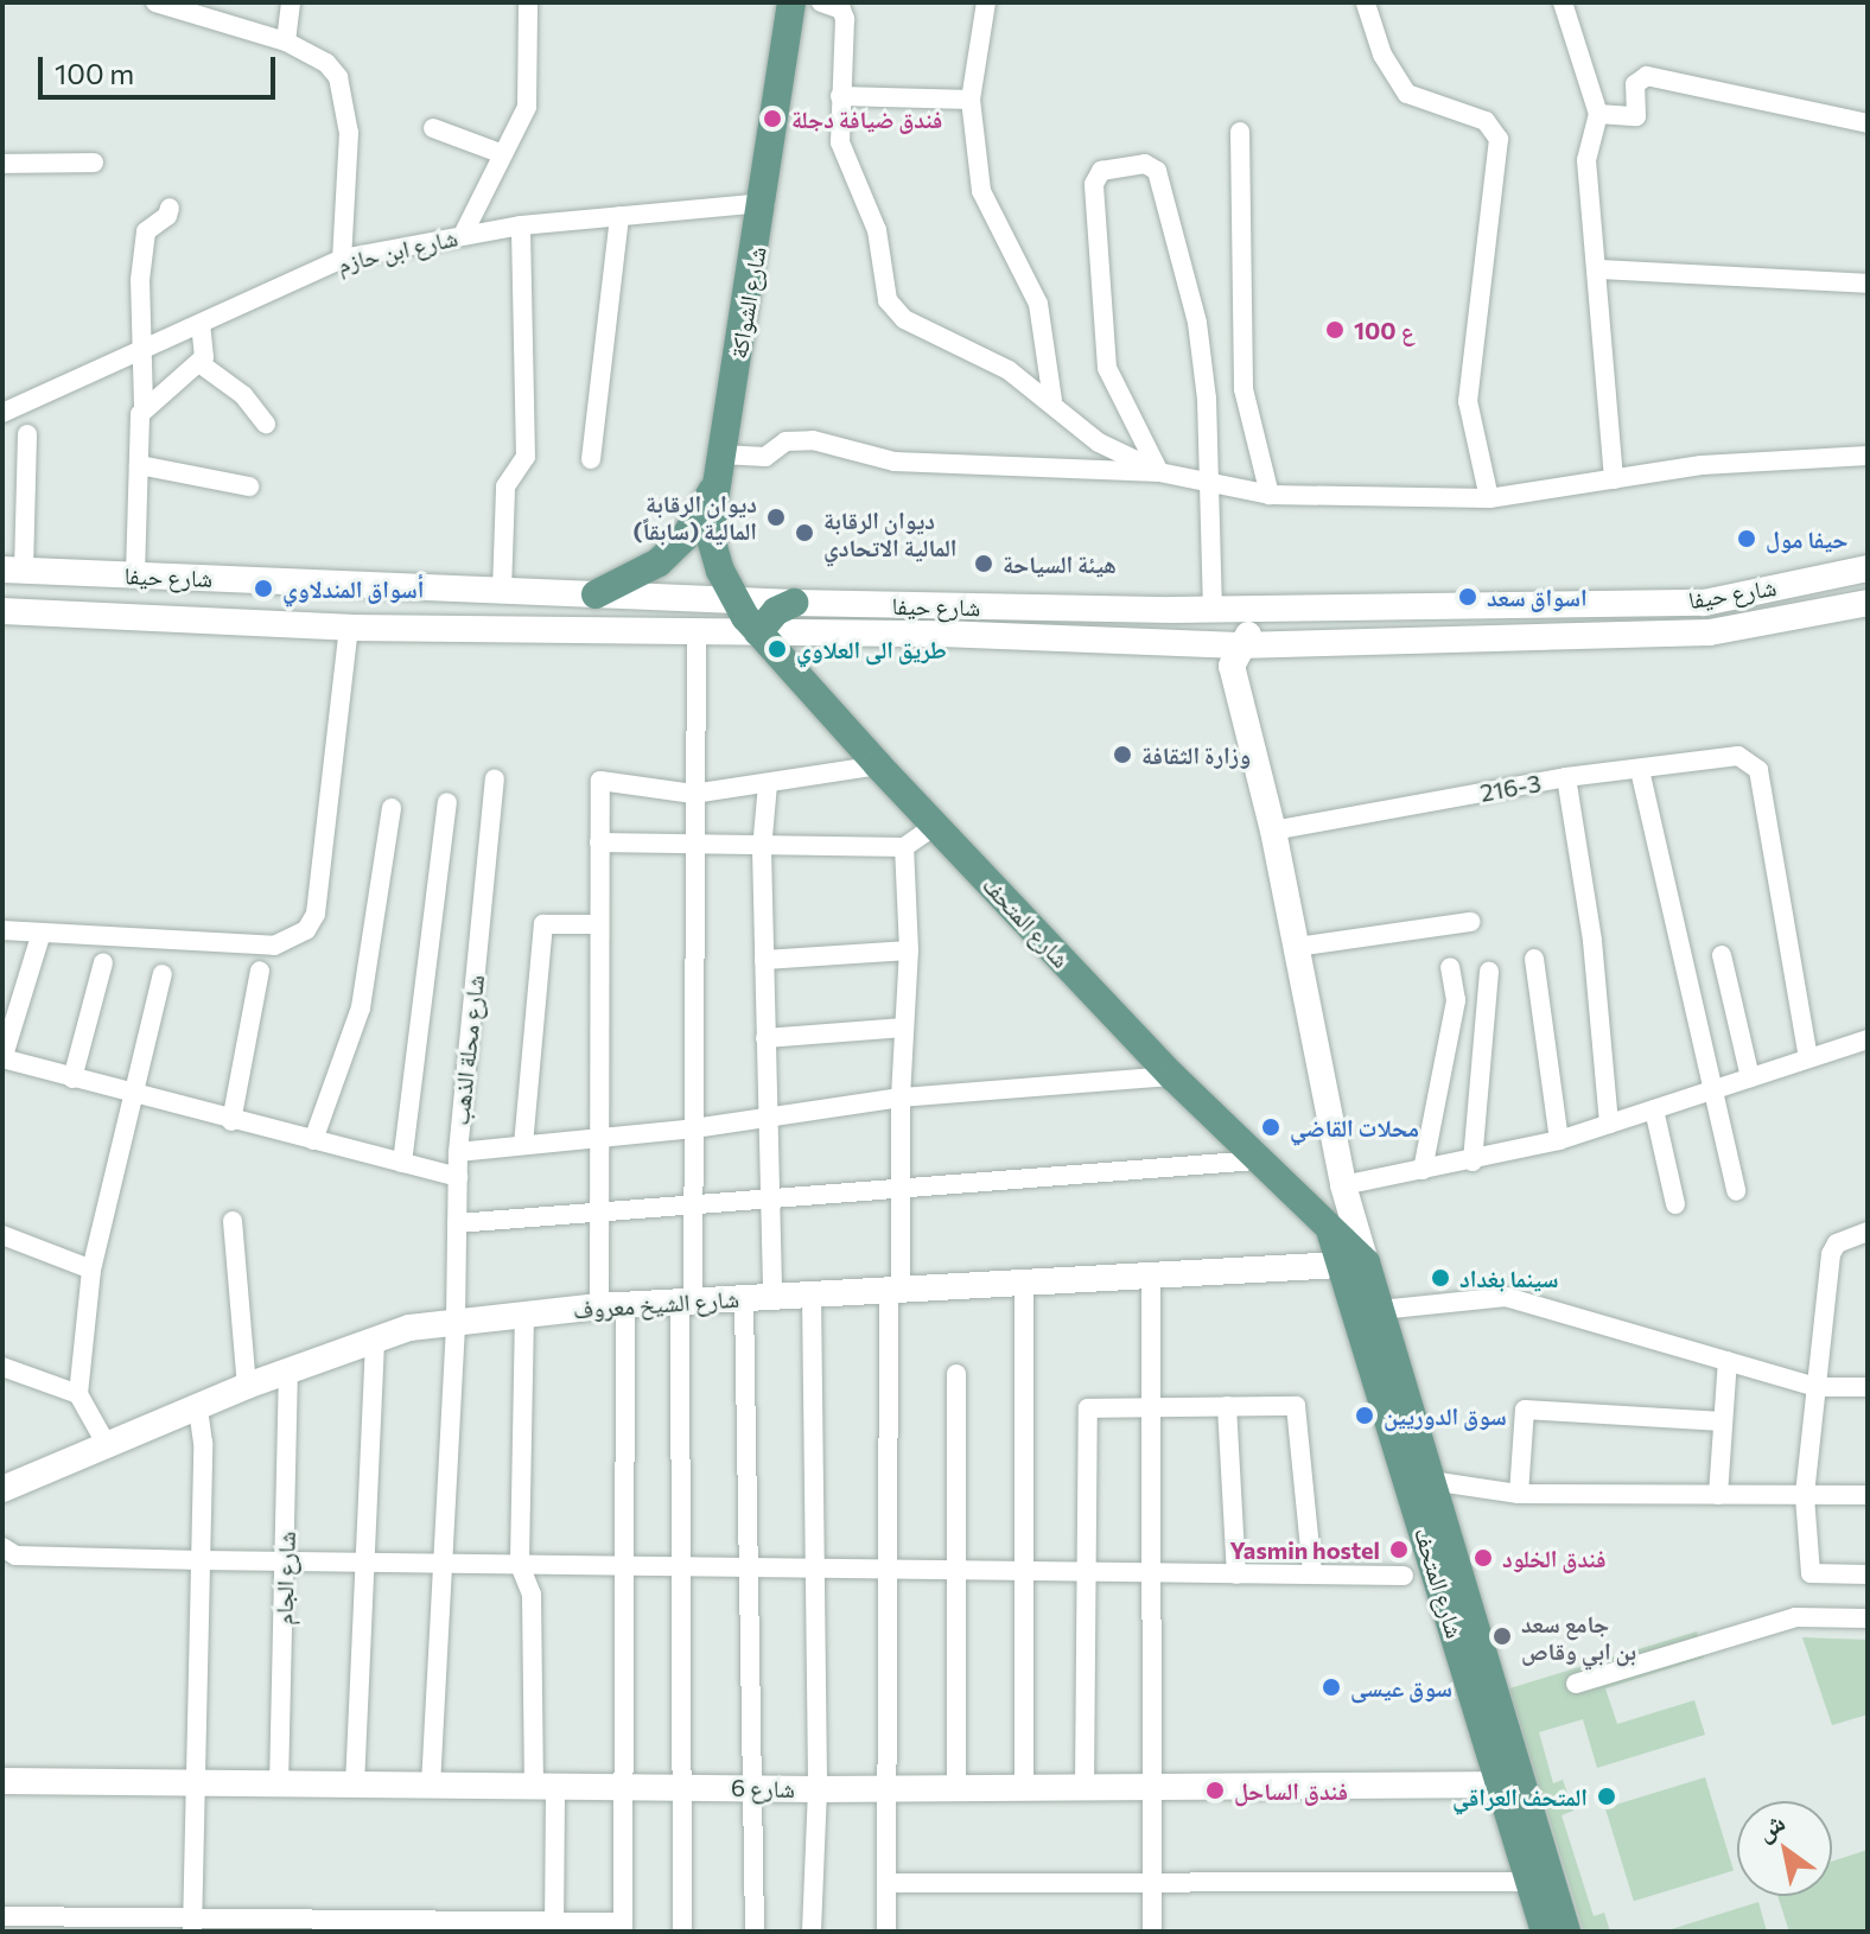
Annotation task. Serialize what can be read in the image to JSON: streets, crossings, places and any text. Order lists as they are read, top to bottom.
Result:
{
  "streets": {
    "main road": [
      "شارع الشواكة",
      "شارع حيفا",
      "شارع المتحف",
      "شارع الشيخ معروف",
      "شارع 6"
    ],
    "street": [
      "شارع ابن حازم",
      "216-3",
      "شارع محلة الذهب",
      "شارع الجام"
    ]
  },
  "crossings": [
    ["شارع ابن حازم", "شارع الشواكة"],
    ["شارع الشواكة", "شارع حيفا"],
    ["شارع الشواكة", "شارع المتحف"],
    ["شارع حيفا", "شارع المتحف"],
    ["216-3", "شارع المتحف"],
    ["شارع المتحف", "شارع الشيخ معروف"],
    ["شارع المتحف", "شارع 6"],
    ["شارع محلة الذهب", "شارع الشيخ معروف"],
    ["شارع محلة الذهب", "شارع 6"],
    ["شارع الشيخ معروف", "شارع الجام"],
    ["شارع الجام", "شارع 6"]
  ],
  "places": [
    "فندق ضيافة دجلة",
    "100 ع",
    "ديوان الرقابة المالية (سابقاً)",
    "ديوان الرقابة المالية الاتحادي",
    "حيفا مول",
    "هيئة السياحة",
    "أسواق المندلاوي",
    "اسواق سعد",
    "طريق الى العلاوي",
    "وزارة الثقافة",
    "محلات القاضي",
    "سينما بغداد",
    "سوق الدوريين",
    "Yasmin hostel",
    "فندق الخلود",
    "جامع سعد بن ابي وقاص",
    "سوق عيسى",
    "فندق الساحل",
    "المتحف العراقي"
  ],
  "scale_bar": "100 m",
  "north": "top left"
}
